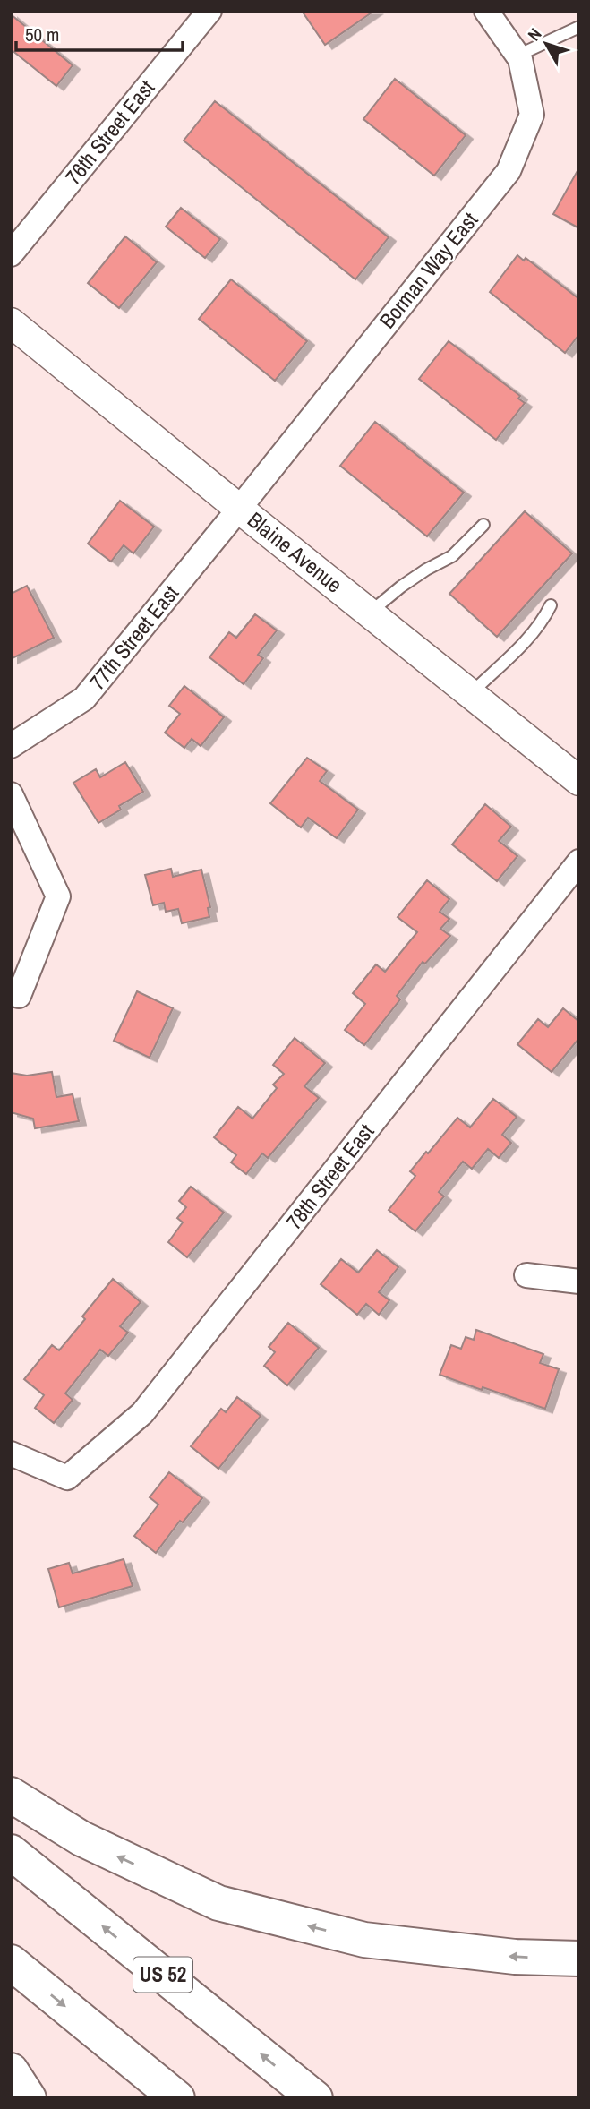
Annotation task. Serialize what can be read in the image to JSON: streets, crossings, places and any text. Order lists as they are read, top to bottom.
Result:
{
  "streets": {
    "highway": ["US 52"],
    "street": [
      "76th Street East",
      "Borman Way East",
      "Blaine Avenue",
      "77th Street East",
      "78th Street East"
    ]
  },
  "crossings": [
    ["Borman Way East", "Blaine Avenue"],
    ["Borman Way East", "77th Street East"],
    ["Blaine Avenue", "77th Street East"]
  ],
  "scale_bar": "50 m",
  "north": "top left"
}
